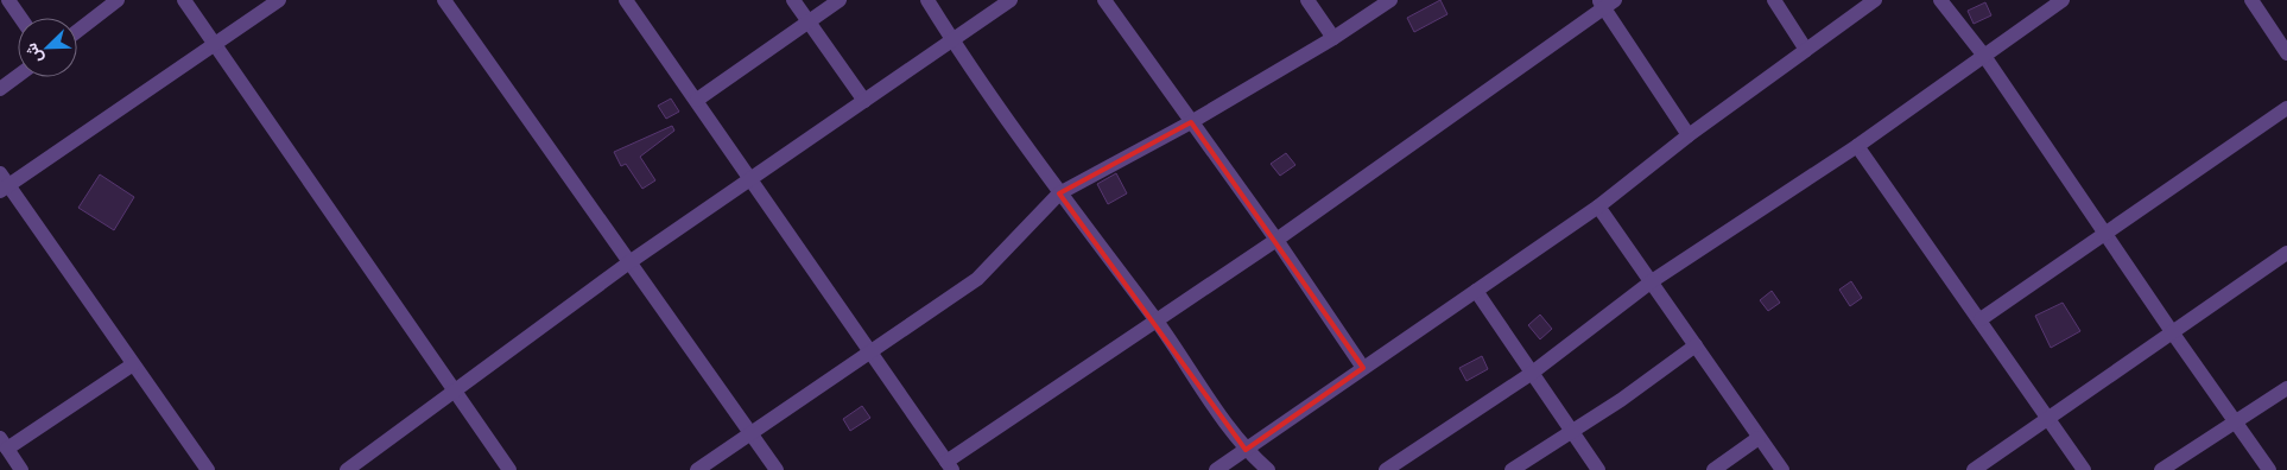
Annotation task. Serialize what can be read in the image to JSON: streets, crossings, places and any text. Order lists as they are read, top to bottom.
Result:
{
  "north": "bottom left"
}
